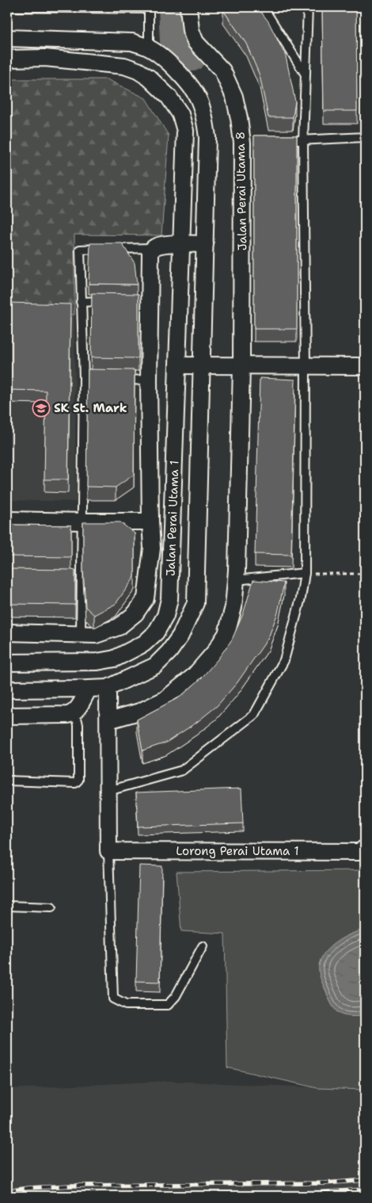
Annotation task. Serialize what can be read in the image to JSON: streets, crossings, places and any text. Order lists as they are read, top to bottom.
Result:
{
  "streets": {
    "street": ["Jalan Perai Utama 8", "Jalan Perai Utama 1", "Lorong Perai Utama 1"]
  },
  "places": {
    "school or university": ["SK St. Mark"]
  }
}
